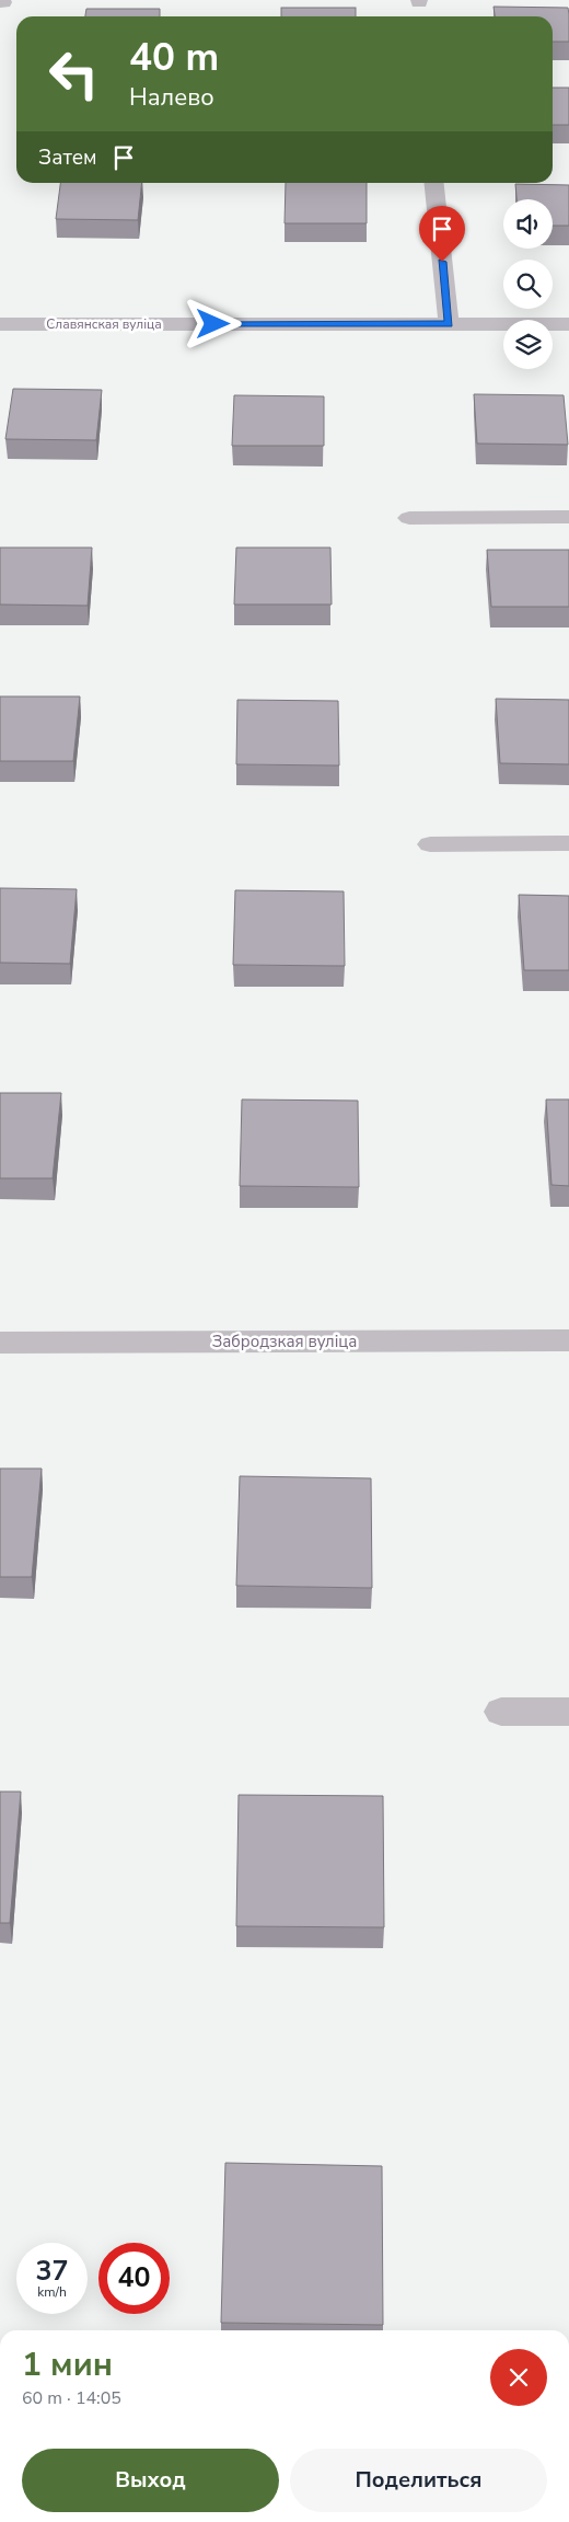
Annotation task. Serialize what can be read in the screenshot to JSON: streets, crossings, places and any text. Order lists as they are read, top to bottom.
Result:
{
  "streets": {
    "street": ["Славянская вуліца", "Забродзкая вуліца"]
  },
  "page": {
    "turn": ["40 m", "Налево"],
    "then": "Затем",
    "speed": "37 km/h",
    "limit": "40",
    "heading": ["1 мин", "60 m · 14:05"],
    "buttons": ["Выход", "Поделиться"]
  }
}
